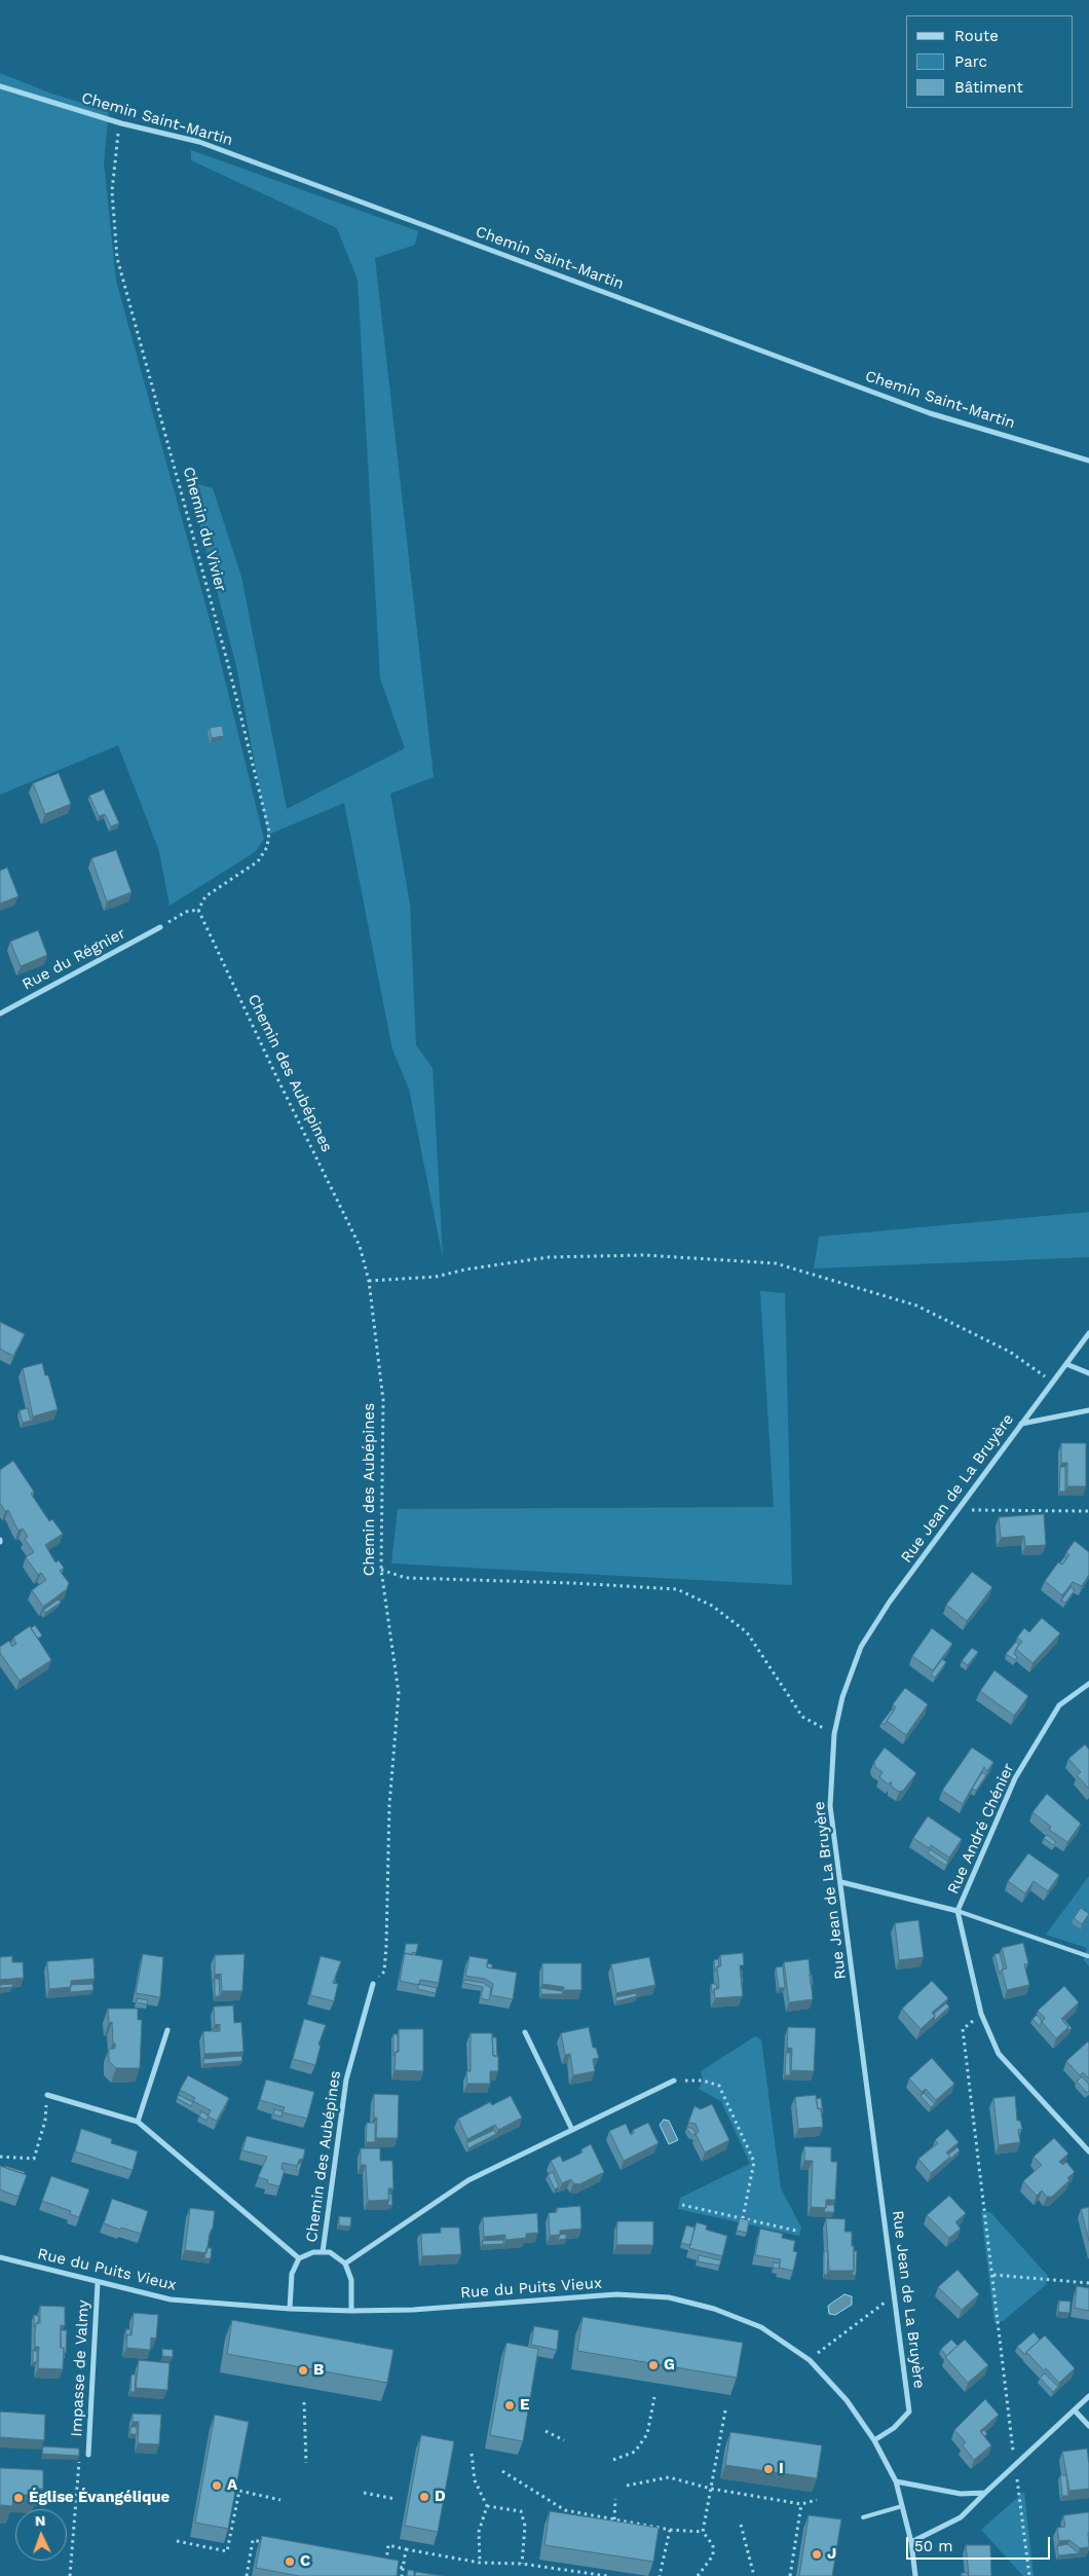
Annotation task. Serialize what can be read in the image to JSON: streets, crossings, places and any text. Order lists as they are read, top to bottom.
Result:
{
  "streets": {
    "street": [
      "Chemin Saint-Martin",
      "Rue du Régnier",
      "Chemin des Aubépines",
      "Rue Jean de La Bruyère",
      "Rue André Chénier",
      "Rue du Puits Vieux",
      "Impasse de Valmy"
    ],
    "path": ["Chemin du Vivier"]
  },
  "crossings": [
    ["Chemin Saint-Martin", "Chemin du Vivier"],
    ["Chemin du Vivier", "Chemin des Aubépines"],
    ["Chemin des Aubépines", "Rue du Puits Vieux"],
    ["Rue Jean de La Bruyère", "Rue du Puits Vieux"],
    ["Rue du Puits Vieux", "Impasse de Valmy"]
  ],
  "places": [
    "G",
    "B",
    "E",
    "I",
    "A",
    "D",
    "Église Évangélique",
    "J",
    "C"
  ],
  "legend": ["Route", "Parc", "Bâtiment"],
  "scale_bar": "50 m",
  "north": "top"
}
